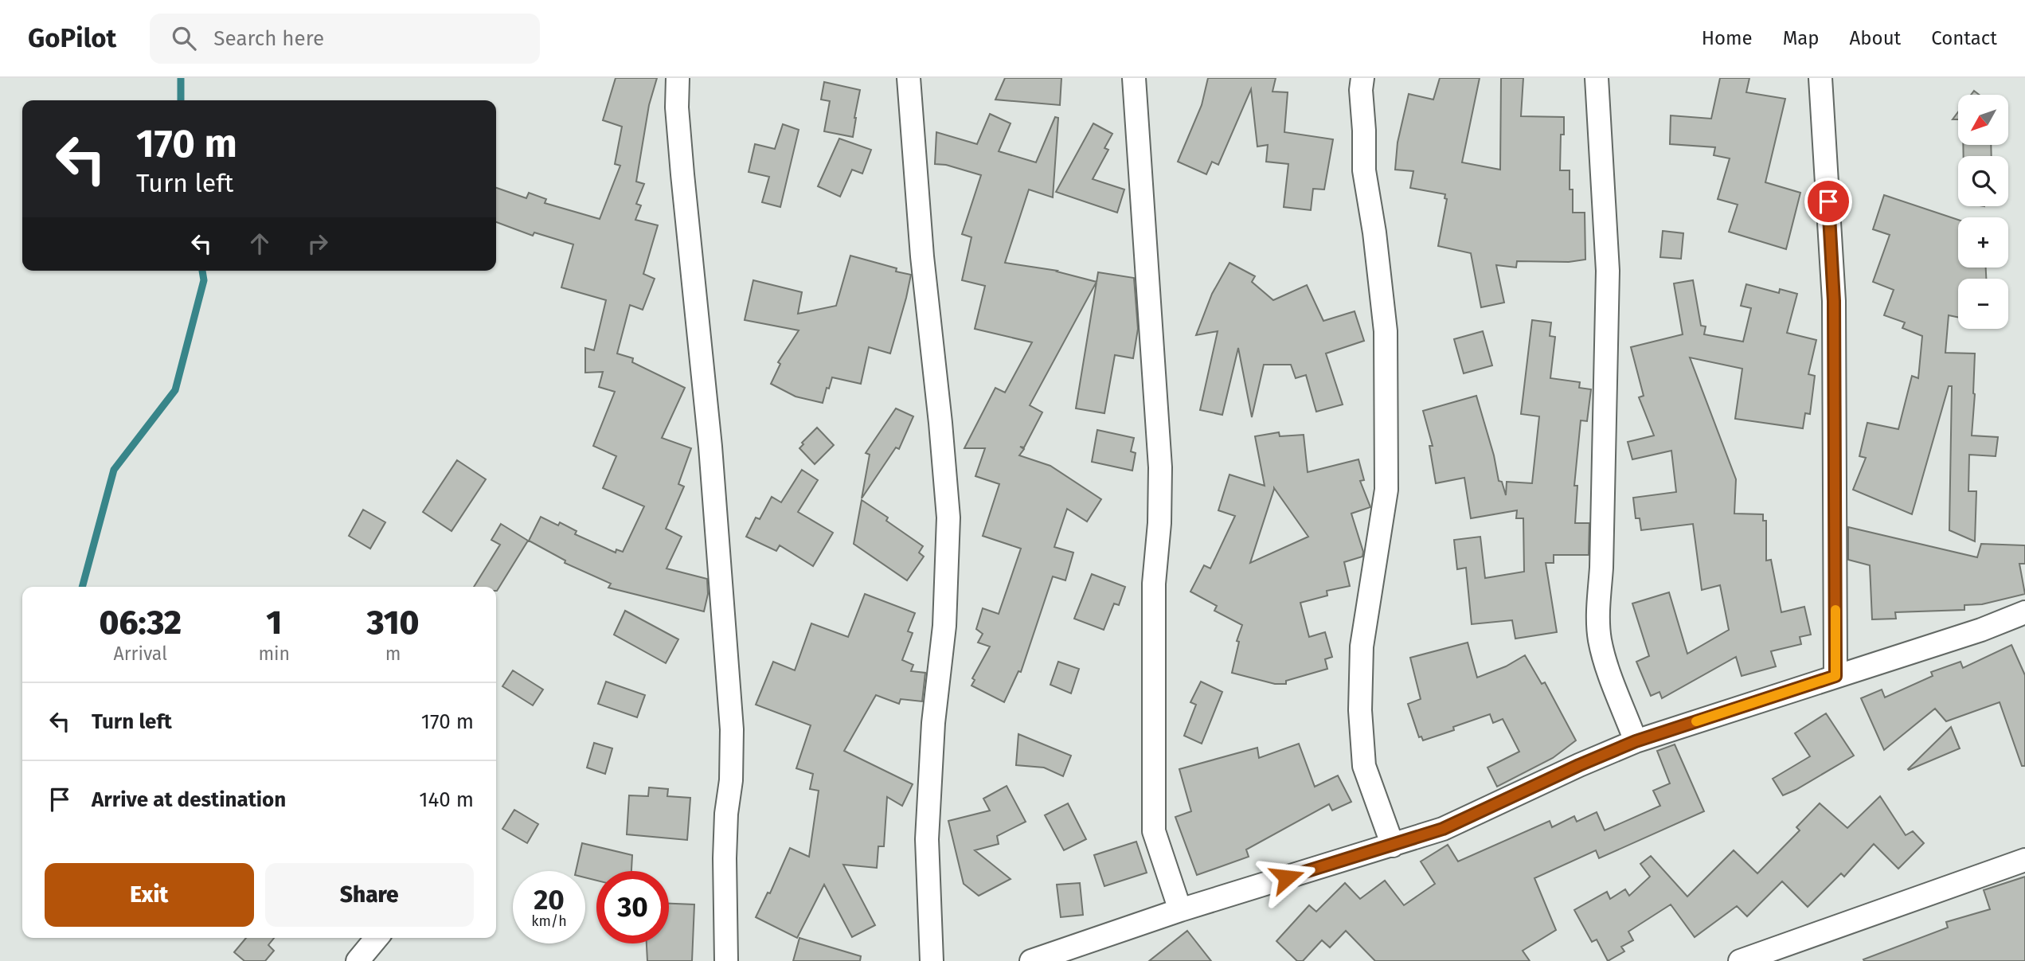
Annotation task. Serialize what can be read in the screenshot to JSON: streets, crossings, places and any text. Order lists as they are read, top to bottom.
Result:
{
  "north": "bottom left",
  "page": {
    "header": "GoPilot",
    "search": "Search here",
    "nav": [
      "Home",
      "Map",
      "About",
      "Contact"
    ],
    "map_buttons": ["+", "−"],
    "turn": ["170 m", "Turn left"],
    "eta": [
      "06:32",
      "Arrival",
      "1",
      "min",
      "310",
      "m"
    ],
    "list": [
      {
        "name": "Turn left",
        "value": "170 m"
      },
      {
        "name": "Arrive at destination",
        "value": "140 m"
      }
    ],
    "buttons": ["Exit", "Share"],
    "speed": "20 km/h",
    "limit": "30"
  }
}
